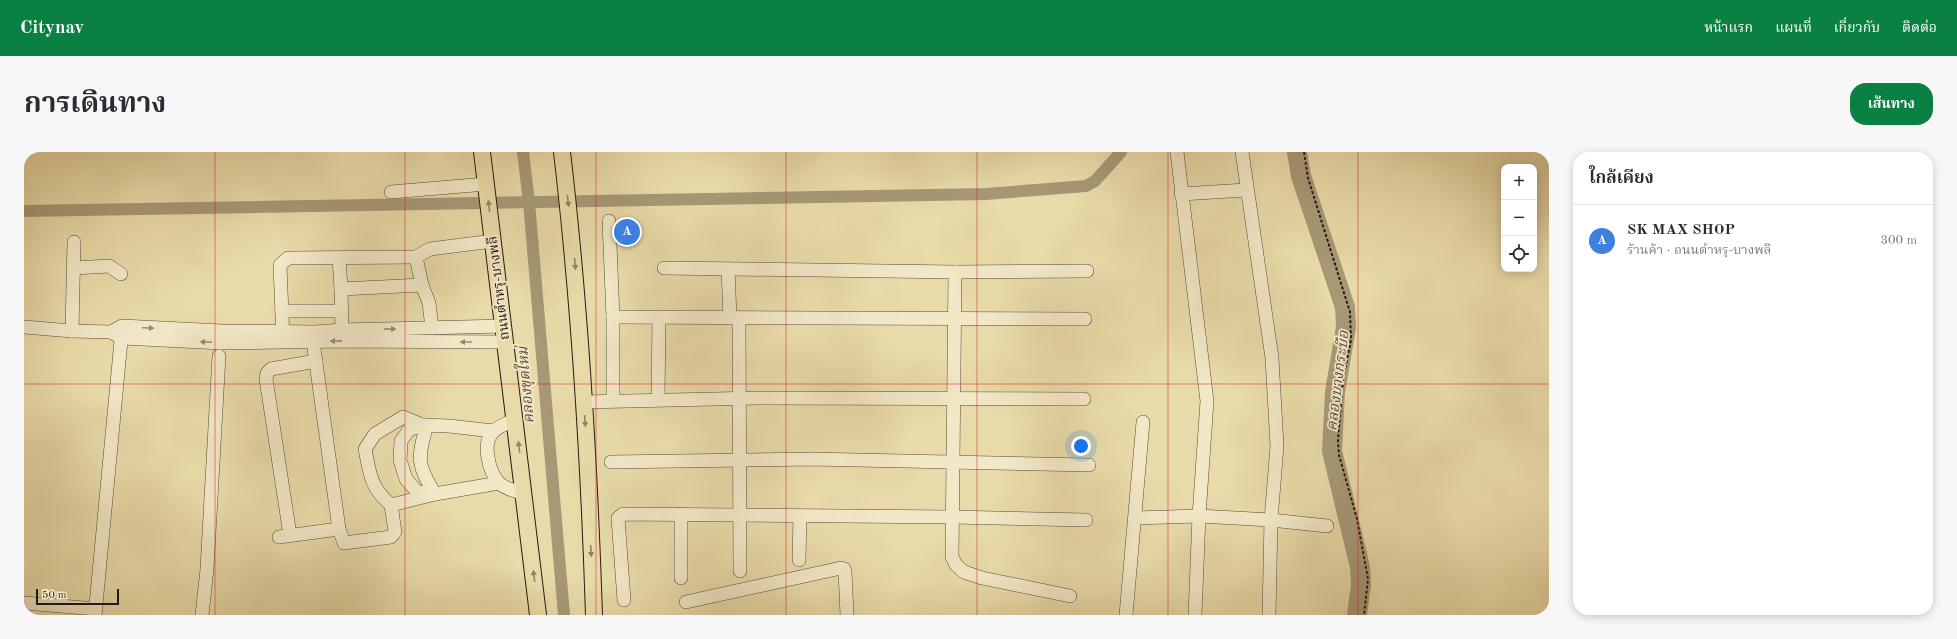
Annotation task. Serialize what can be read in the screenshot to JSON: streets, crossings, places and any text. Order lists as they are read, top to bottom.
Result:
{
  "streets": {
    "main road": ["ถนนตำหรุ-บางพลี"]
  },
  "water": ["คลองบางกระบือ", "คลองขุดใหม่"],
  "scale_bar": "50 m",
  "page": {
    "header": "Citynav",
    "nav": [
      "หน้าแรก",
      "แผนที่",
      "เกี่ยวกับ",
      "ติดต่อ"
    ],
    "title": "การเดินทาง",
    "buttons": "เส้นทาง",
    "heading": "ใกล้เคียง",
    "map_buttons": ["+", "−"],
    "list": [
      {
        "mark": "A",
        "name": "SK MAX SHOP",
        "note": "ร้านค้า · ถนนตำหรุ-บางพลี",
        "value": "300 m"
      }
    ],
    "pins": "A",
    "scale": "50 m"
  }
}
